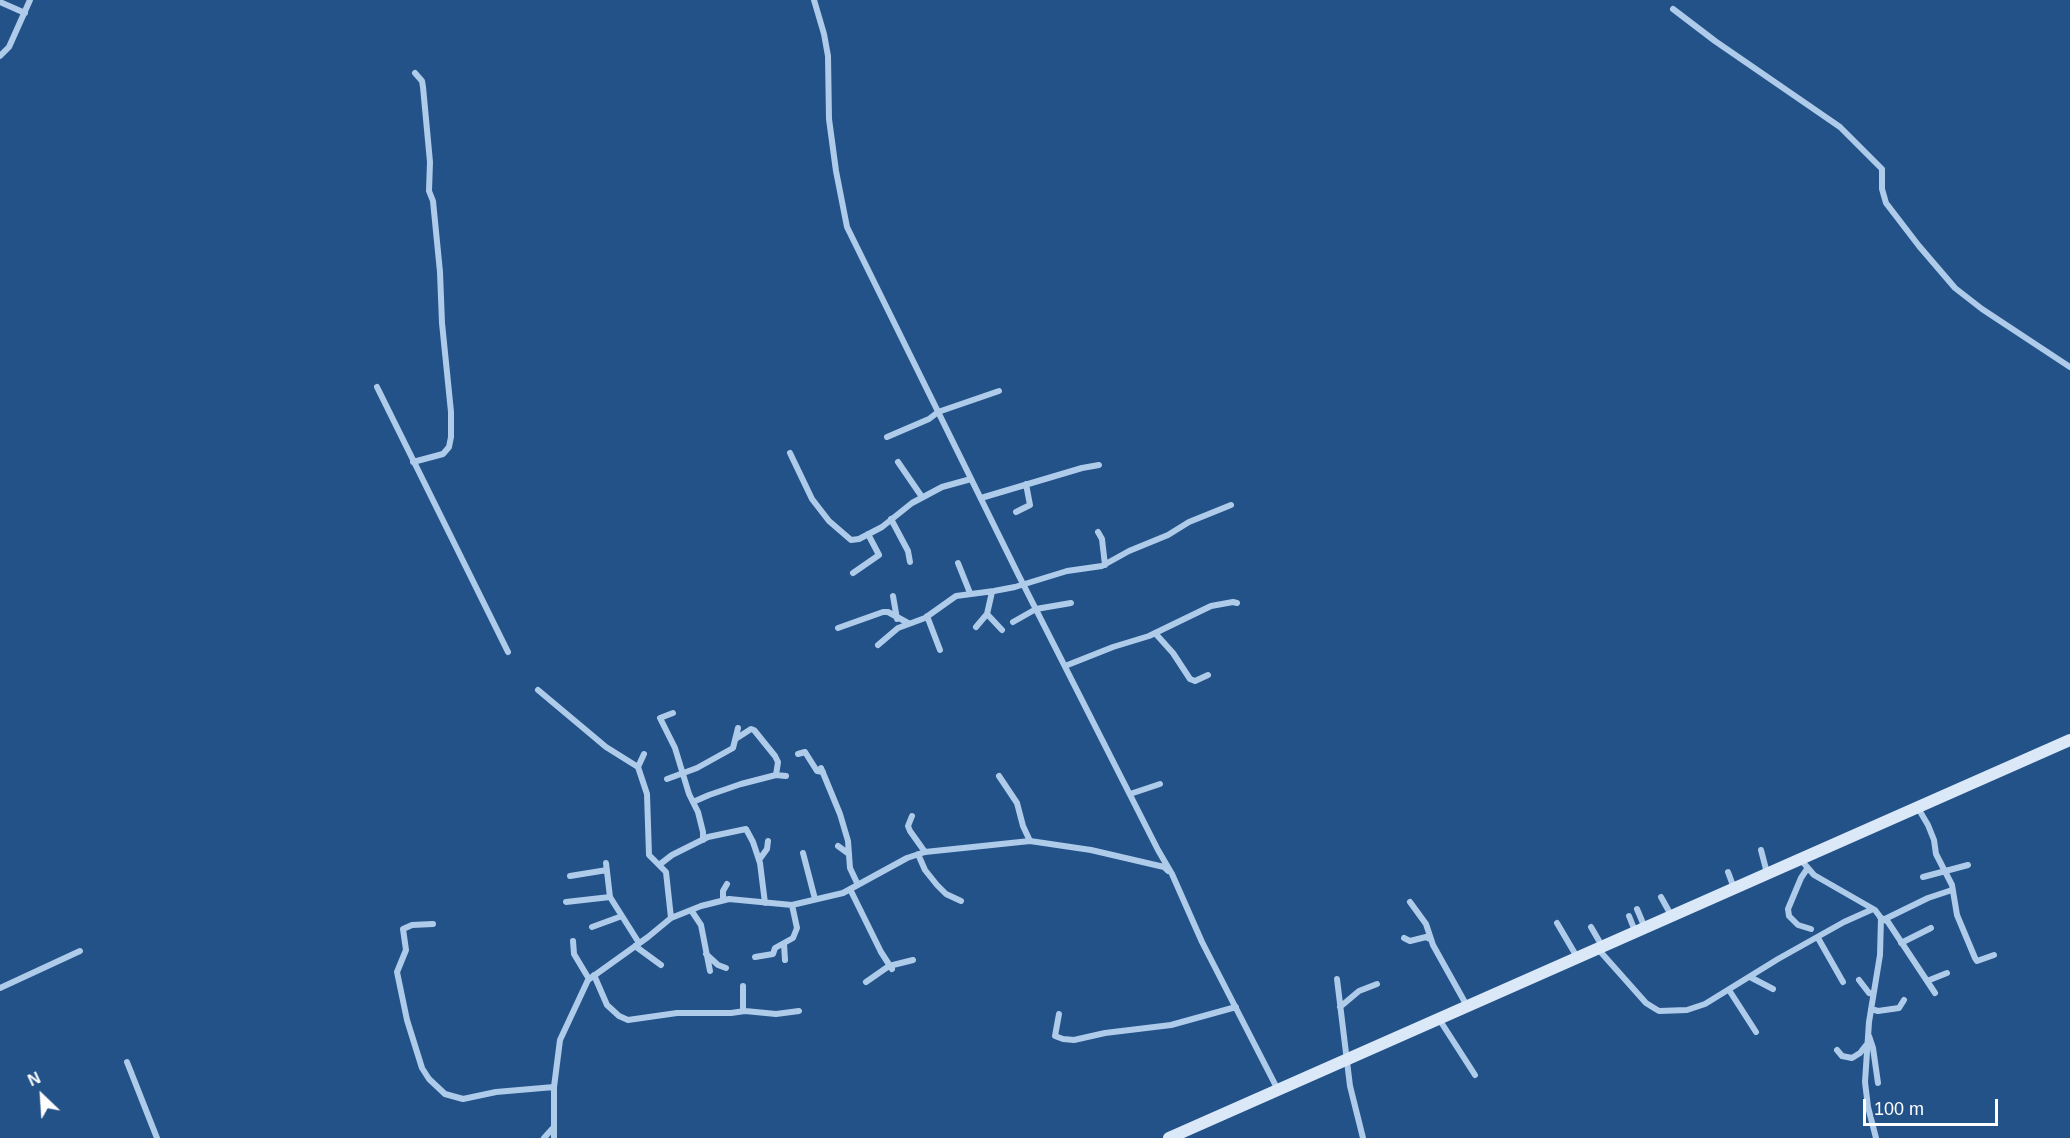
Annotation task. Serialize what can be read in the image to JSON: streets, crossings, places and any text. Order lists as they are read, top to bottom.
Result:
{
  "scale_bar": "100 m",
  "north": "top left"
}
